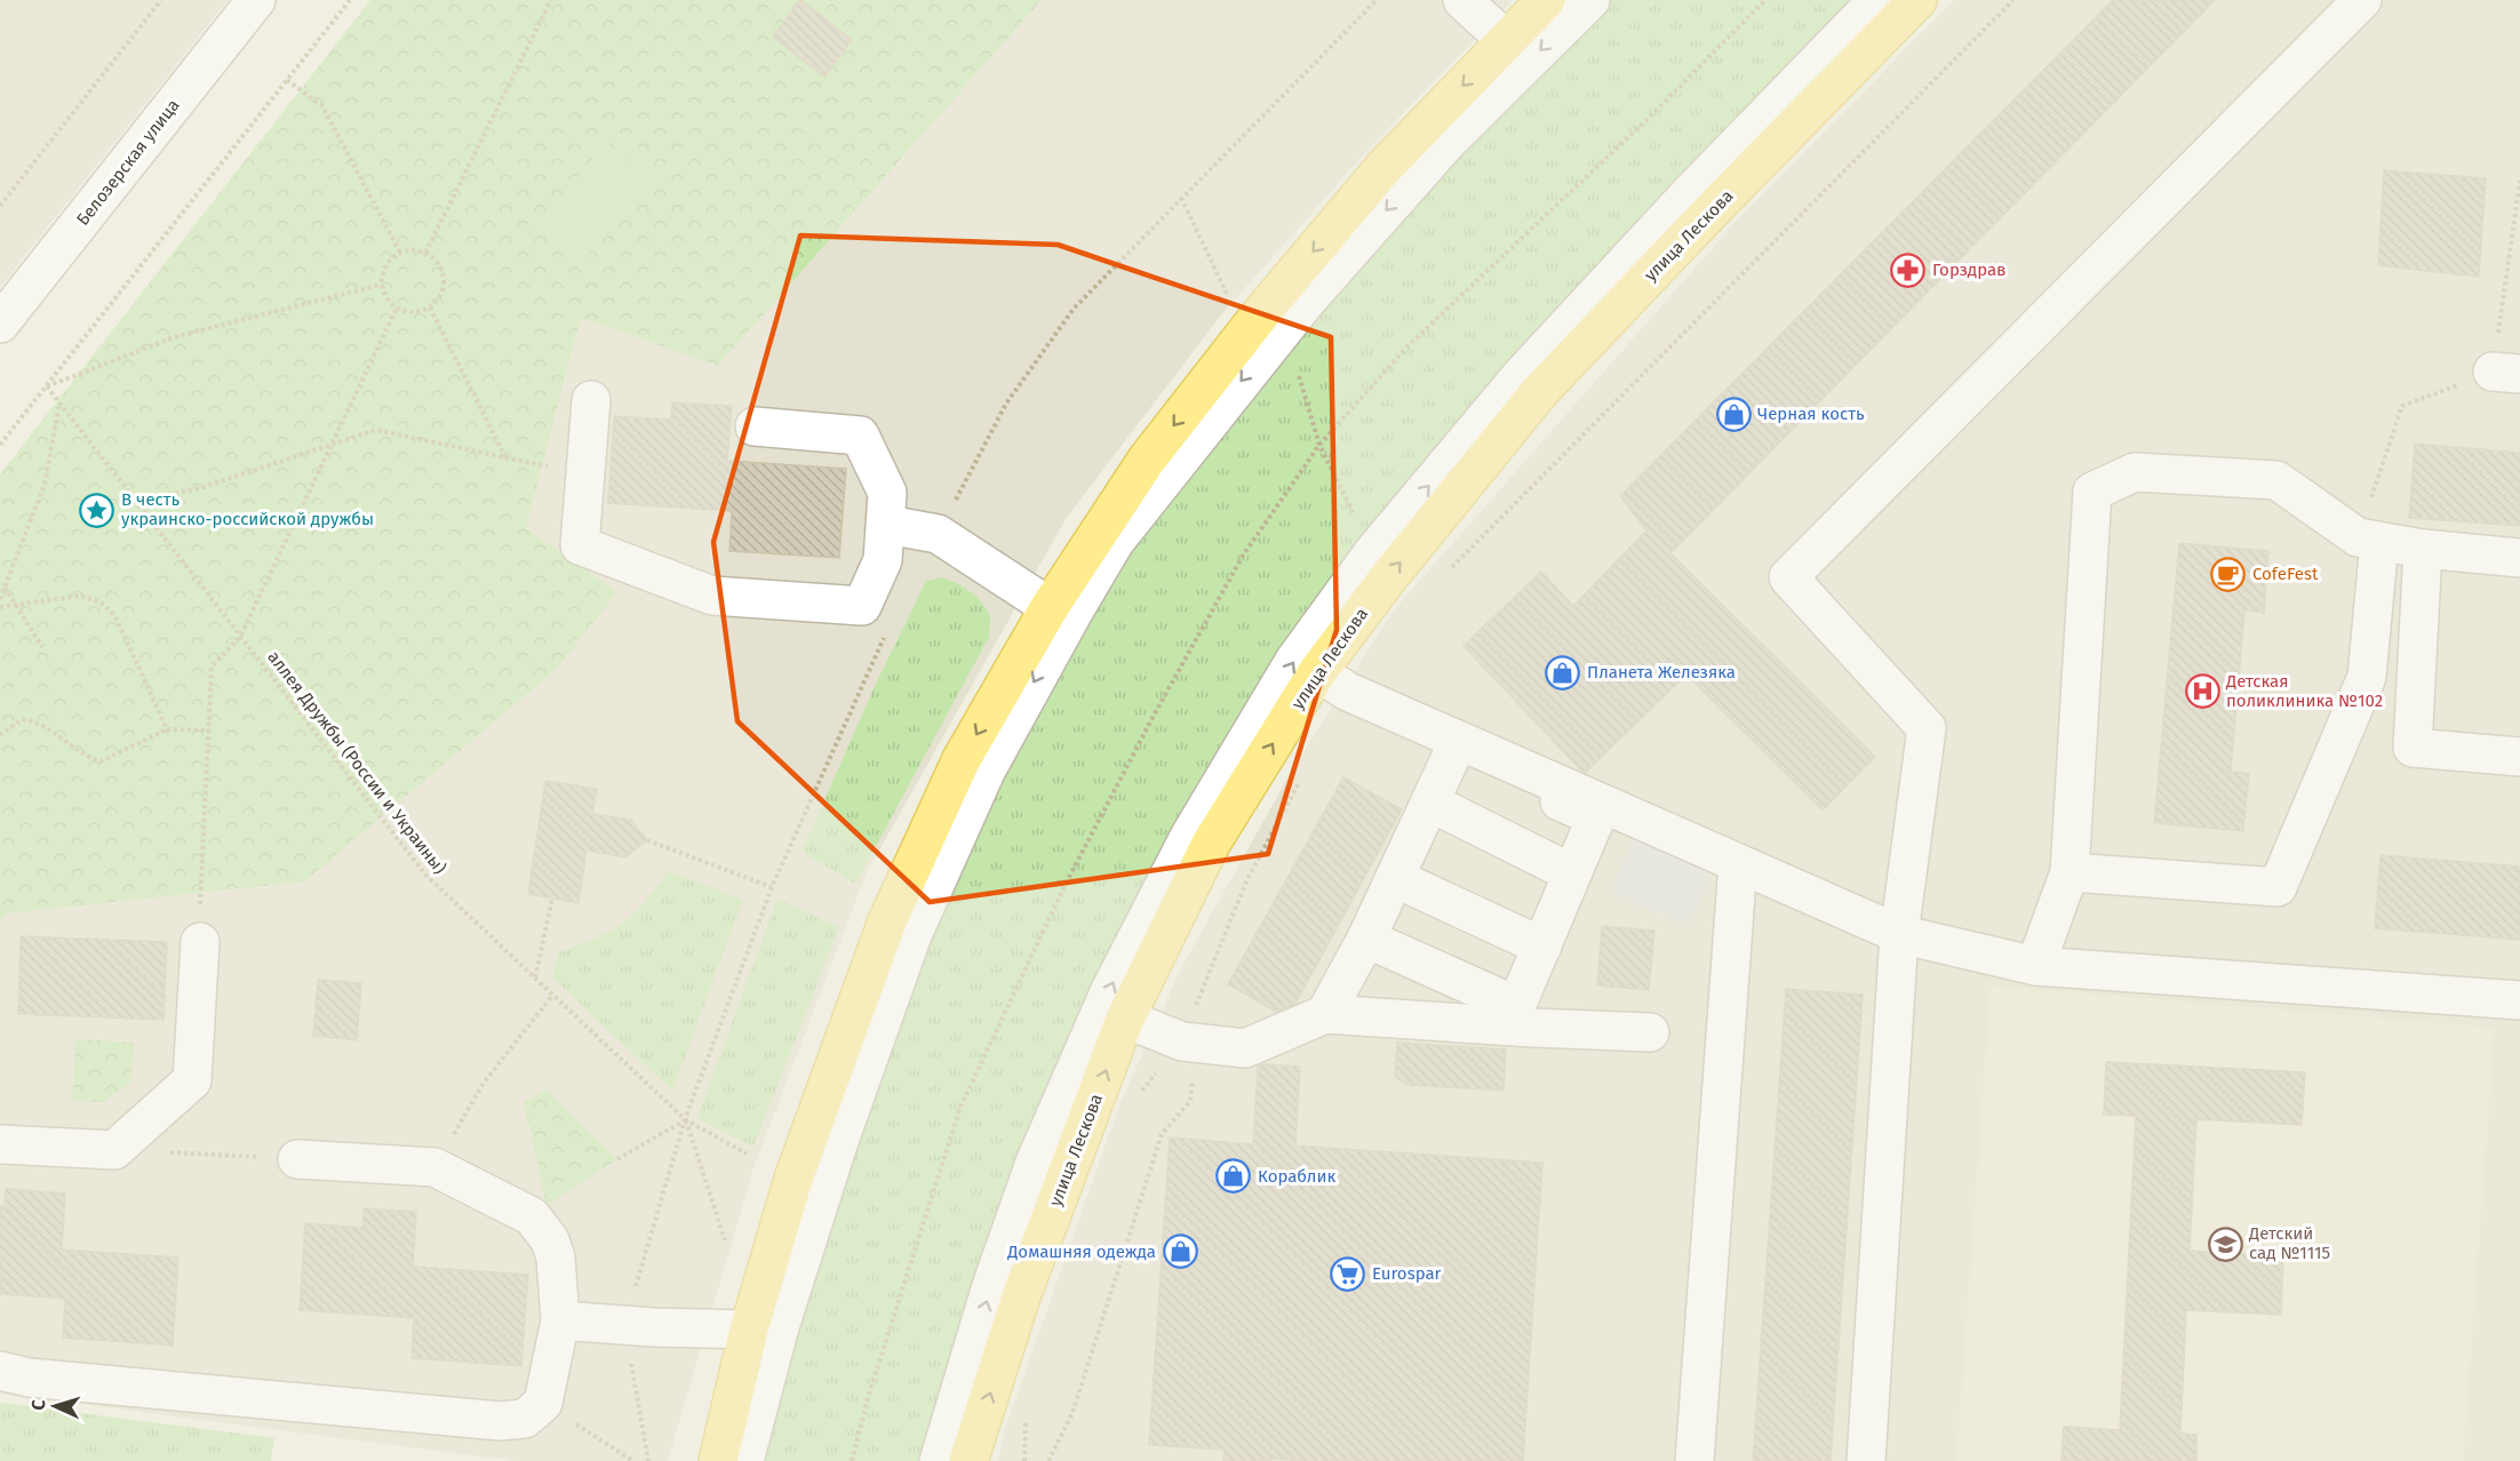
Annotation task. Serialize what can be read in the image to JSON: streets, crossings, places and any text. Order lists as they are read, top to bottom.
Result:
{
  "streets": {
    "main road": ["улица Лескова"],
    "street": ["Белозерская улица"],
    "path": ["аллея Дружбы (России и Украины)"]
  },
  "places": {
    "pharmacy": ["Горздрав"],
    "shop": [
      "Черная кость",
      "Планета Железяка",
      "Кораблик",
      "Домашняя одежда"
    ],
    "place": ["В честь украинско-российской дружбы"],
    "cafe": ["CofeFest"],
    "hospital": ["Детская поликлиника №102"],
    "school or university": ["Детский сад №1115"],
    "supermarket": ["Eurospar"]
  },
  "north": "left"
}
